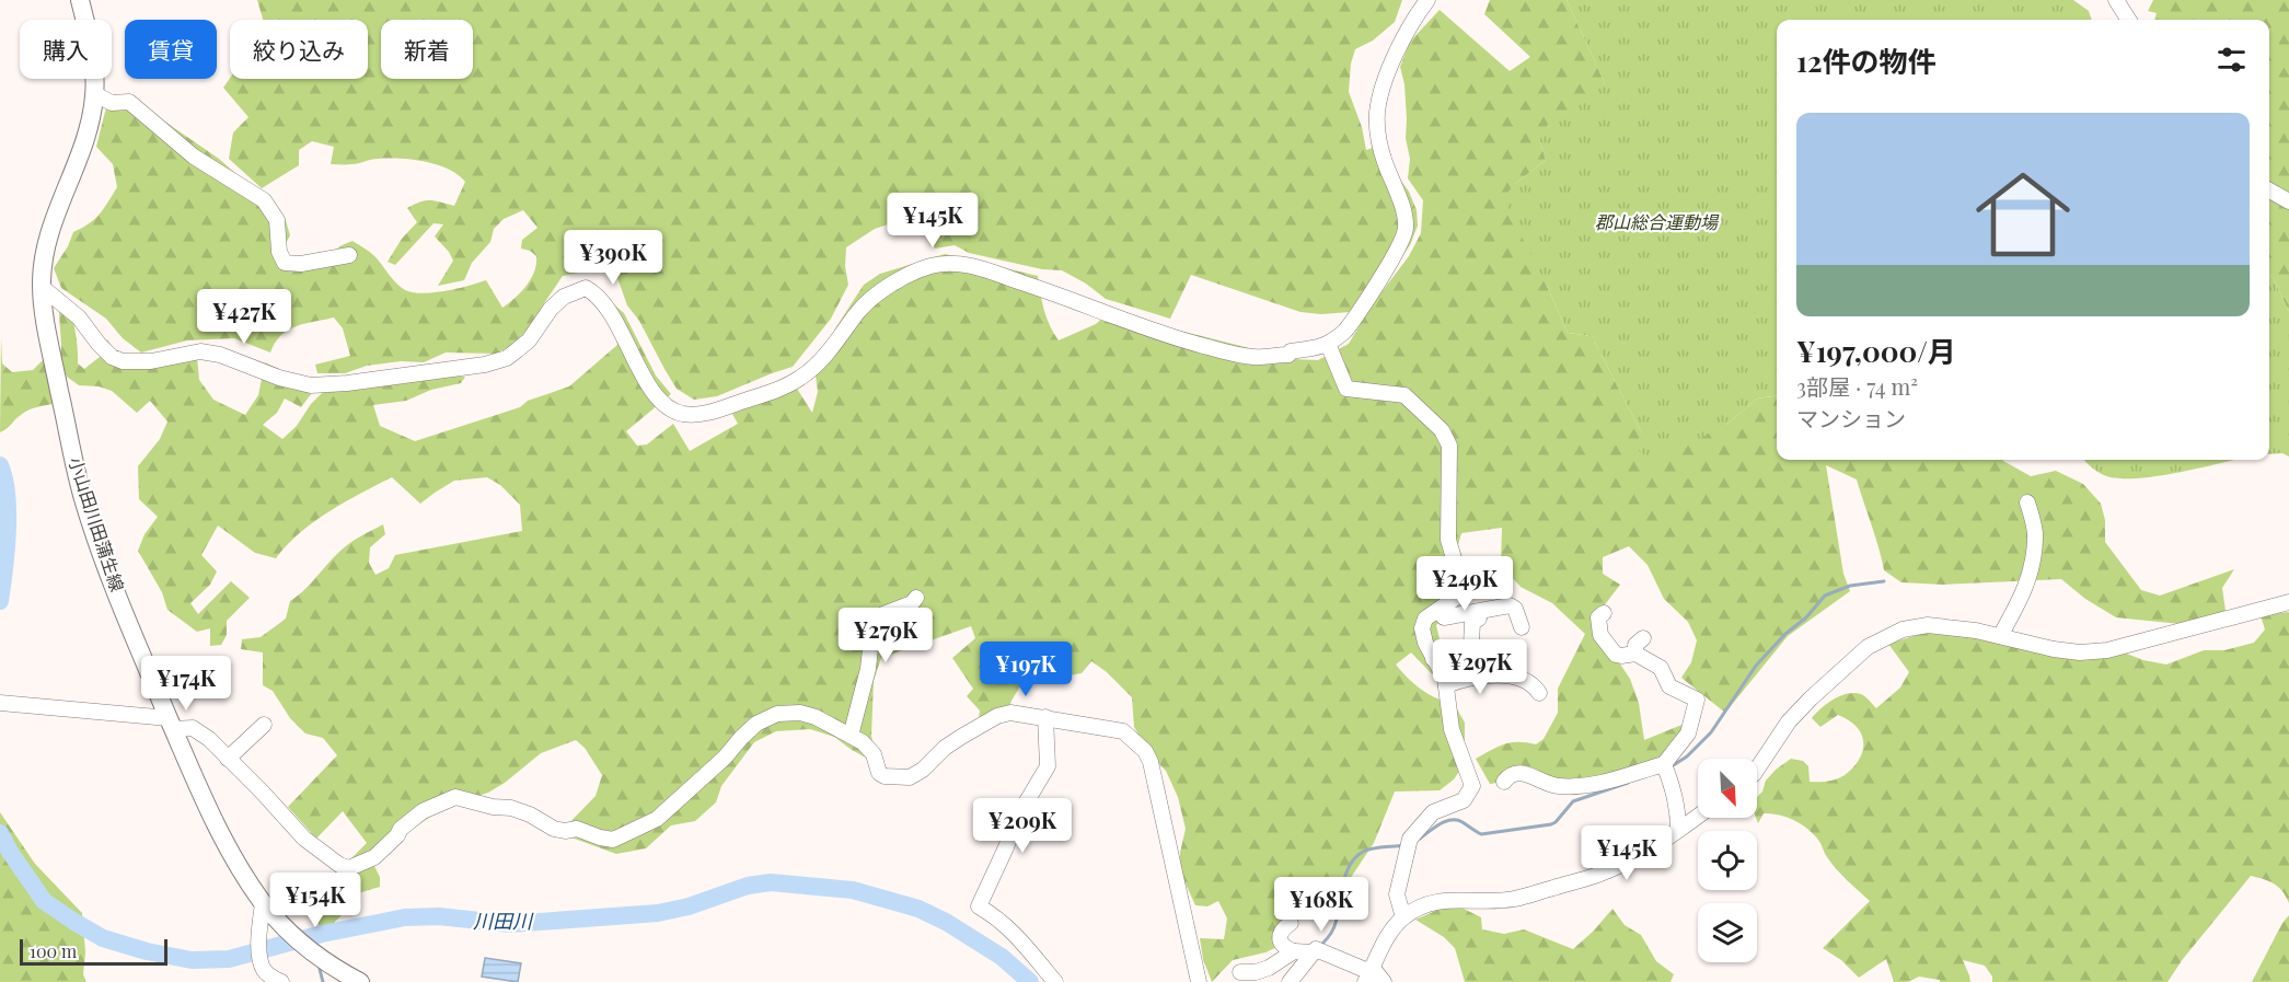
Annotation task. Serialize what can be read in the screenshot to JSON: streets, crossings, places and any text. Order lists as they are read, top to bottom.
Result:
{
  "streets": {
    "main road": ["小山田川田蒲生線"]
  },
  "water": ["川田川"],
  "parks": ["郡山総合運動場"],
  "scale_bar": "100 m",
  "north": "bottom right",
  "page": {
    "chip": [
      "購入",
      "賃貸",
      "絞り込み",
      "新着"
    ],
    "heading": "12件の物件",
    "list": [
      {
        "name": "¥197,000/月",
        "note": "3部屋 · 74 m² · マンション"
      }
    ],
    "price": [
      "¥145K",
      "¥390K",
      "¥427K",
      "¥249K",
      "¥279K",
      "¥297K",
      "¥197K",
      "¥174K",
      "¥209K",
      "¥145K",
      "¥154K",
      "¥168K"
    ],
    "scale": "100 m"
  }
}
